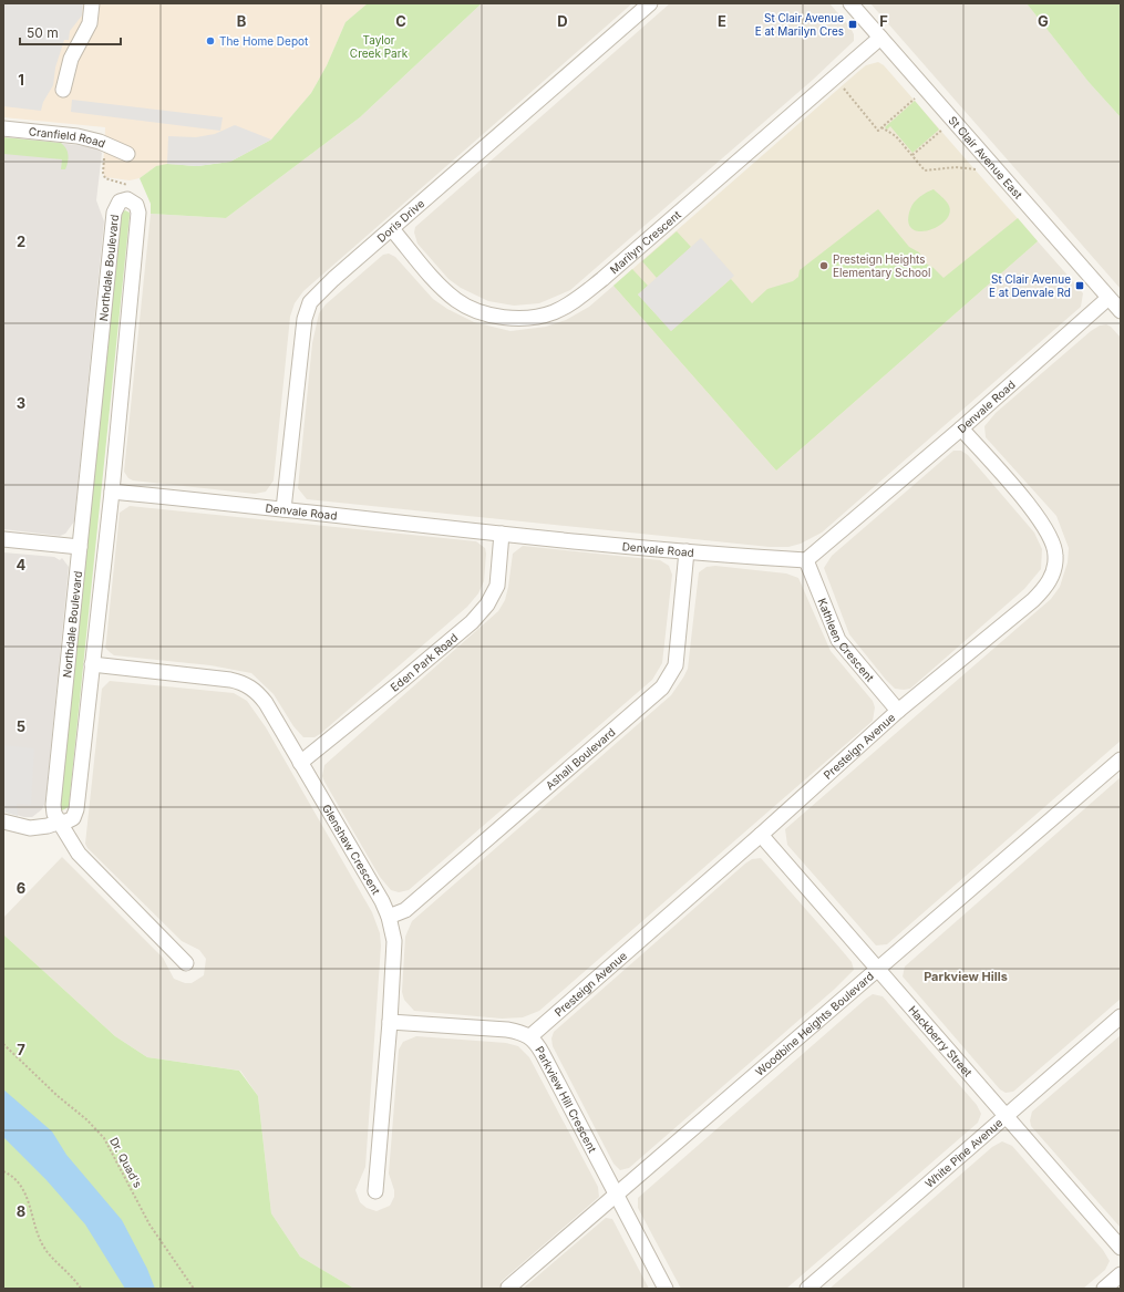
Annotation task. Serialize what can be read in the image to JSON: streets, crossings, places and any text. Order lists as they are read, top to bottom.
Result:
{
  "streets": {
    "street": [
      "Cranfield Road",
      "St Clair Avenue East",
      "Doris Drive",
      "Marilyn Crescent",
      "Northdale Boulevard",
      "Denvale Road",
      "Kathleen Crescent",
      "Eden Park Road",
      "Presteign Avenue",
      "Ashall Boulevard",
      "Glenshaw Crescent",
      "Woodbine Heights Boulevard",
      "Hackberry Street",
      "Parkview Hill Crescent",
      "White Pine Avenue"
    ],
    "path": ["Dr. Quad's"]
  },
  "crossings": [
    ["St Clair Avenue East", "Marilyn Crescent"],
    ["St Clair Avenue East", "Denvale Road"],
    ["Doris Drive", "Marilyn Crescent"],
    ["Doris Drive", "Denvale Road"],
    ["Northdale Boulevard", "Denvale Road"],
    ["Northdale Boulevard", "Glenshaw Crescent"],
    ["Denvale Road", "Kathleen Crescent"],
    ["Denvale Road", "Eden Park Road"],
    ["Denvale Road", "Presteign Avenue"],
    ["Denvale Road", "Ashall Boulevard"],
    ["Kathleen Crescent", "Presteign Avenue"],
    ["Eden Park Road", "Glenshaw Crescent"],
    ["Presteign Avenue", "Hackberry Street"],
    ["Presteign Avenue", "Parkview Hill Crescent"],
    ["Ashall Boulevard", "Glenshaw Crescent"],
    ["Glenshaw Crescent", "Parkview Hill Crescent"],
    ["Woodbine Heights Boulevard", "Hackberry Street"],
    ["Woodbine Heights Boulevard", "Parkview Hill Crescent"],
    ["Hackberry Street", "White Pine Avenue"]
  ],
  "districts": ["Parkview Hills"],
  "parks": ["Taylor Creek Park"],
  "places": {
    "transit": ["St Clair Avenue E at Marilyn Cres", "St Clair Avenue E at Denvale Rd"],
    "other": ["The Home Depot", "Presteign Heights Elementary School"]
  },
  "scale_bar": "50 m",
  "grid": {
    "columns": [
      "B",
      "C",
      "D",
      "E",
      "F",
      "G"
    ],
    "rows": [
      "1",
      "2",
      "3",
      "4",
      "5",
      "6",
      "7",
      "8"
    ]
  }
}
